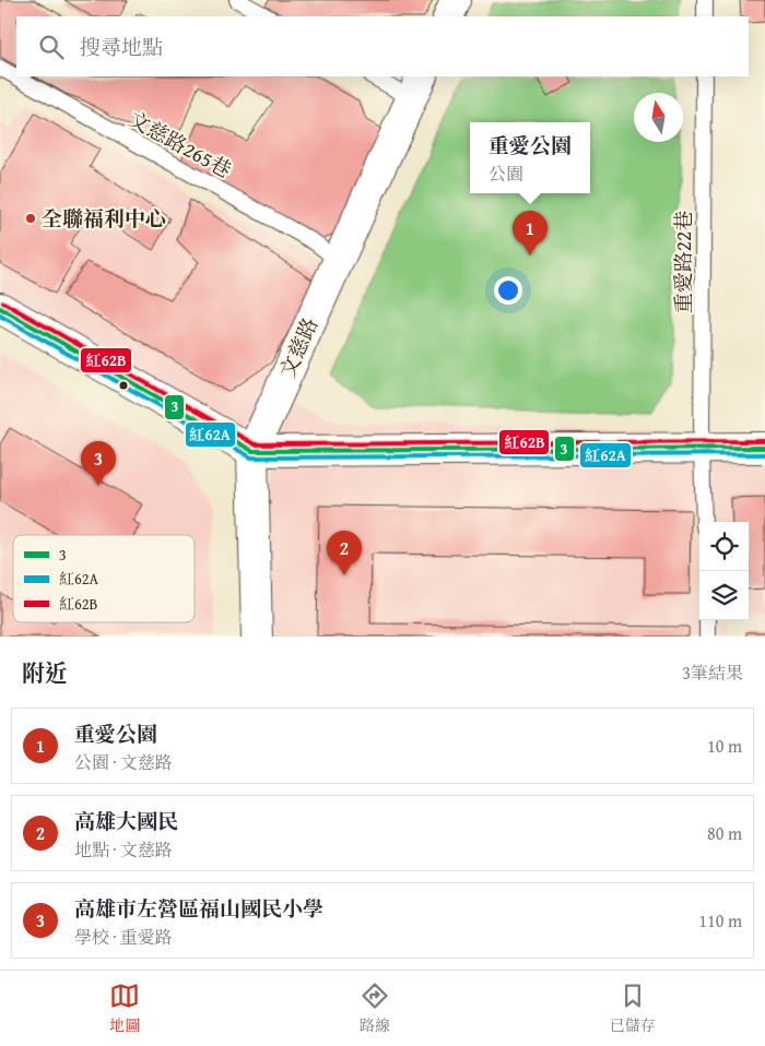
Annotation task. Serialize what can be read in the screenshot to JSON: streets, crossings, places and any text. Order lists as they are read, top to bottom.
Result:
{
  "streets": {
    "street": ["文慈路"],
    "lane": ["文慈路265巷", "重愛路22巷"]
  },
  "crossings": [
    ["文慈路265巷", "文慈路"]
  ],
  "places": ["全聯福利中心"],
  "lines": ["transit line 紅62B", "transit line 3", "transit line 紅62A"],
  "legend": ["3", "紅62A", "紅62B"],
  "north": "top",
  "page": {
    "search": "搜尋地點",
    "popup": ["重愛公園", "公園"],
    "pins": ["1", "3", "2"],
    "heading": ["附近", "3筆結果"],
    "list": [
      {
        "mark": "1",
        "name": "重愛公園",
        "note": "公園 · 文慈路",
        "value": "10 m"
      },
      {
        "mark": "2",
        "name": "高雄大國民",
        "note": "地點 · 文慈路",
        "value": "80 m"
      },
      {
        "mark": "3",
        "name": "高雄市左營區福山國民小學",
        "note": "學校 · 重愛路",
        "value": "110 m"
      }
    ],
    "nav": ["地圖", "路線", "已儲存"]
  }
}
